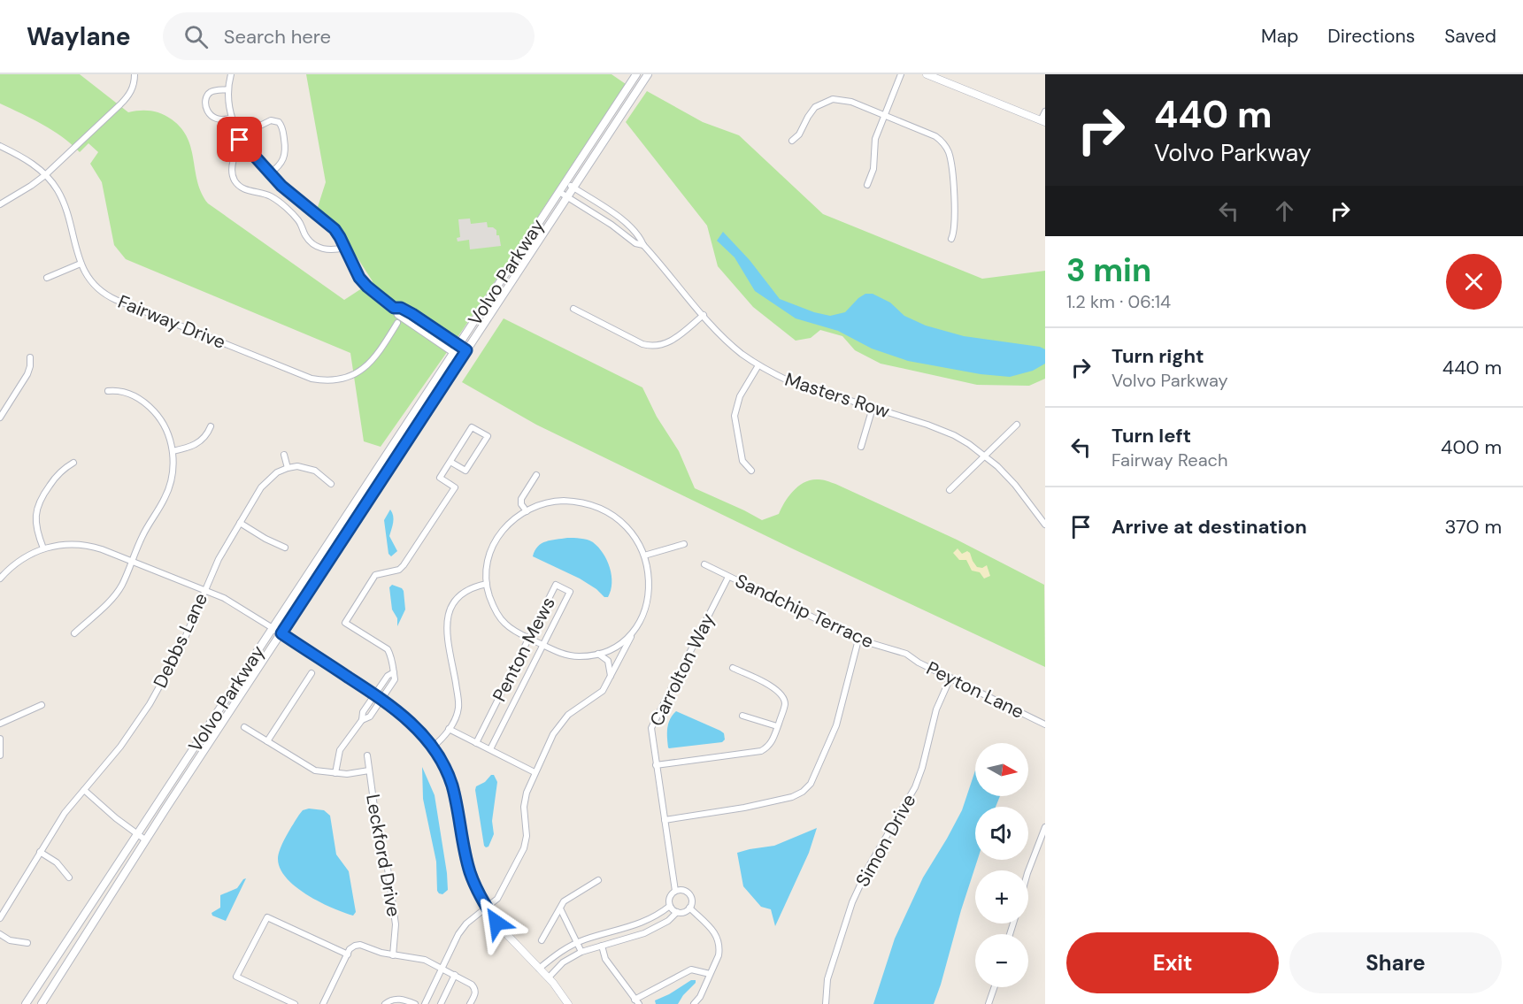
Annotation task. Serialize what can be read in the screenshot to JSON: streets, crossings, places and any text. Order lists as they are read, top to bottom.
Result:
{
  "streets": {
    "main road": ["Volvo Parkway"],
    "street": [
      "Fairway Drive",
      "Masters Row",
      "Sandchip Terrace",
      "Debbs Lane",
      "Penton Mews",
      "Carrolton Way",
      "Peyton Lane",
      "Simon Drive",
      "Leckford Drive"
    ]
  },
  "crossings": [
    ["Volvo Parkway", "Masters Row"],
    ["Sandchip Terrace", "Carrolton Way"],
    ["Sandchip Terrace", "Peyton Lane"],
    ["Peyton Lane", "Simon Drive"]
  ],
  "north": "right",
  "page": {
    "header": "Waylane",
    "search": "Search here",
    "nav": ["Map", "Directions", "Saved"],
    "turn": ["440 m", "Volvo Parkway"],
    "heading": ["3 min", "1.2 km · 06:14"],
    "list": [
      {
        "name": "Turn right",
        "note": "Volvo Parkway",
        "value": "440 m"
      },
      {
        "name": "Turn left",
        "note": "Fairway Reach",
        "value": "400 m"
      },
      {
        "name": "Arrive at destination",
        "value": "370 m"
      }
    ],
    "map_buttons": ["+", "−"],
    "buttons": ["Exit", "Share"]
  }
}
